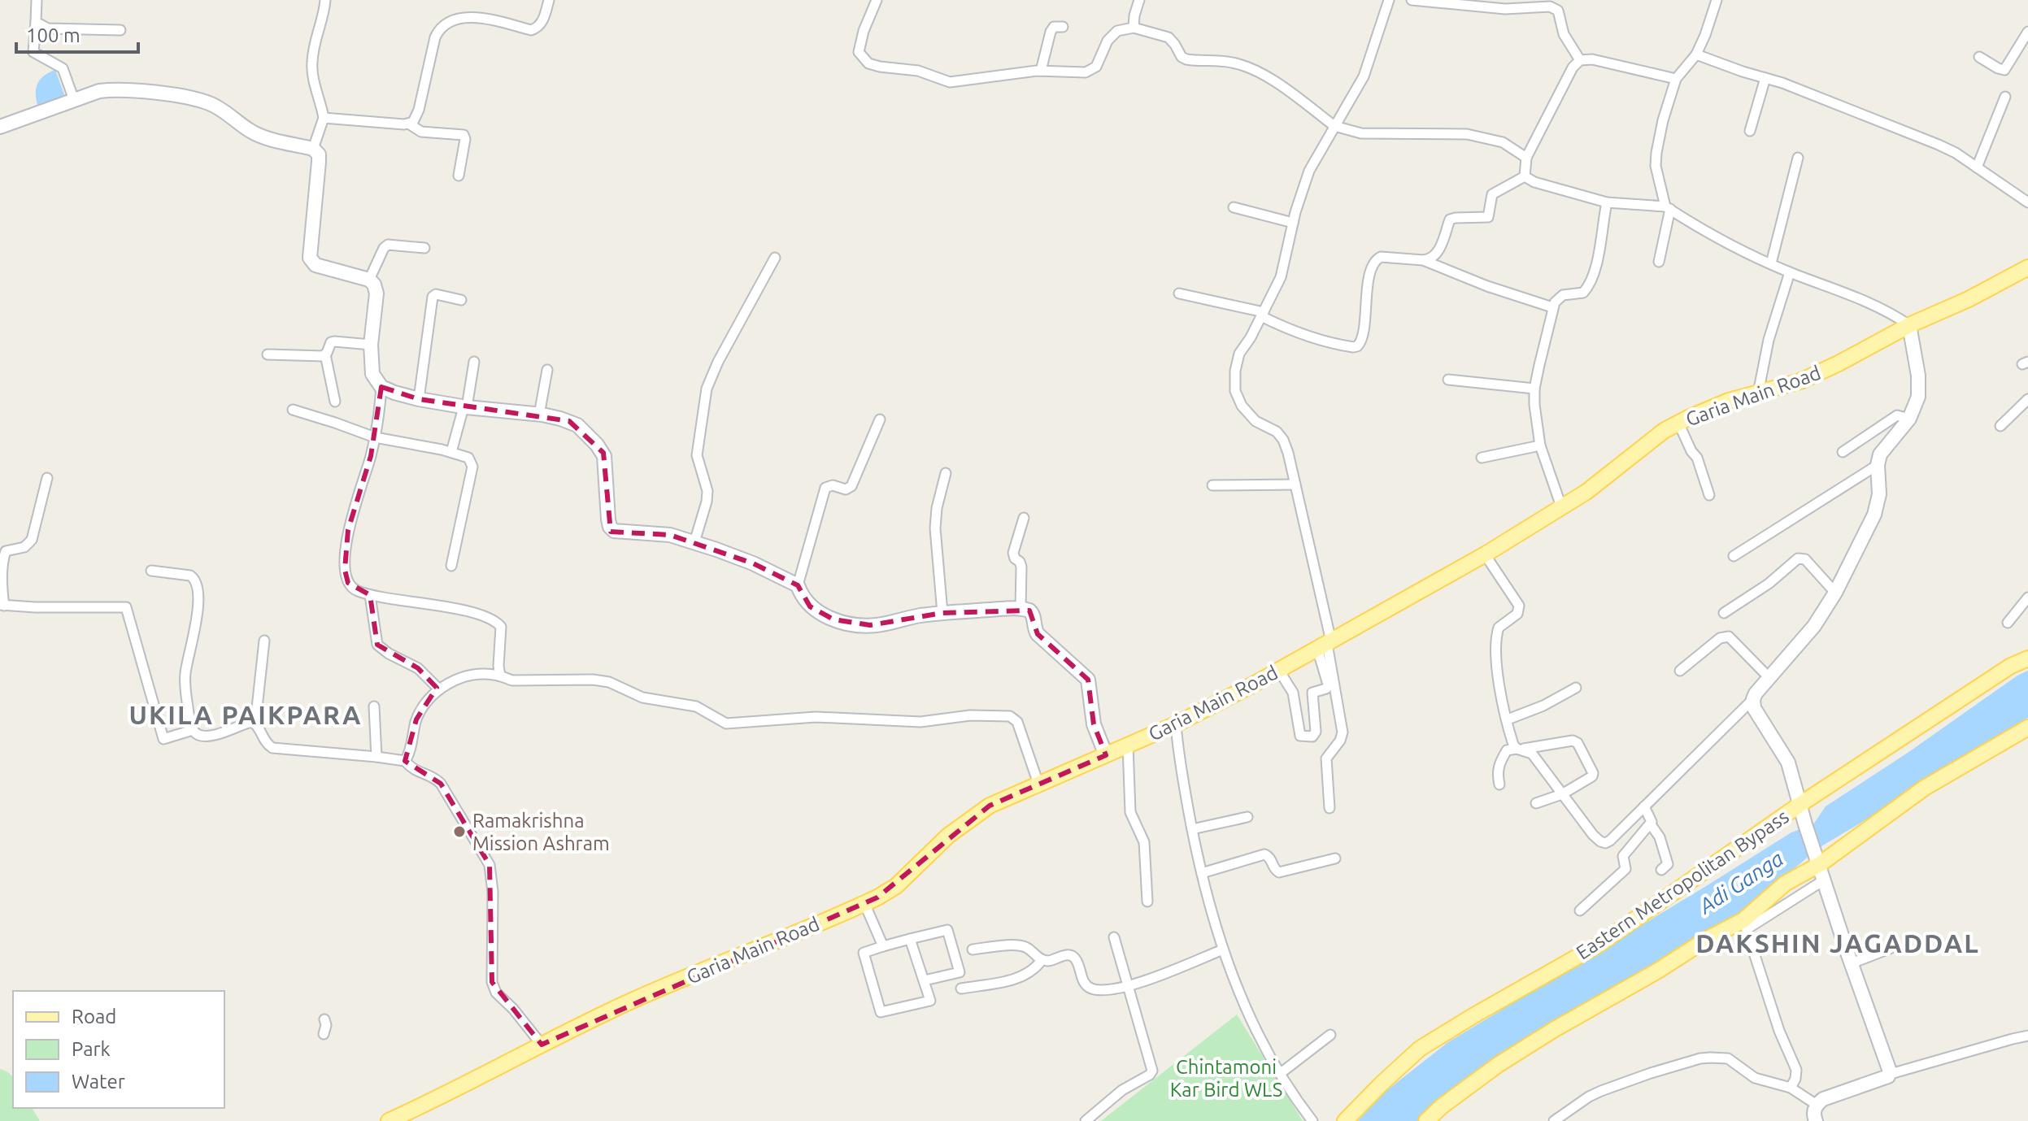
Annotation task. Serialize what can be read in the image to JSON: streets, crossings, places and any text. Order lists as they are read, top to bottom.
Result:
{
  "streets": {
    "main road": ["Garia Main Road", "Eastern Metropolitan Bypass"]
  },
  "districts": ["UKILA PAIKPARA", "DAKSHIN JAGADDAL"],
  "water": ["Adi Ganga"],
  "parks": ["Chintamoni Kar Bird WLS"],
  "places": ["Ramakrishna Mission Ashram"],
  "legend": ["Road", "Park", "Water"],
  "scale_bar": "100 m"
}
